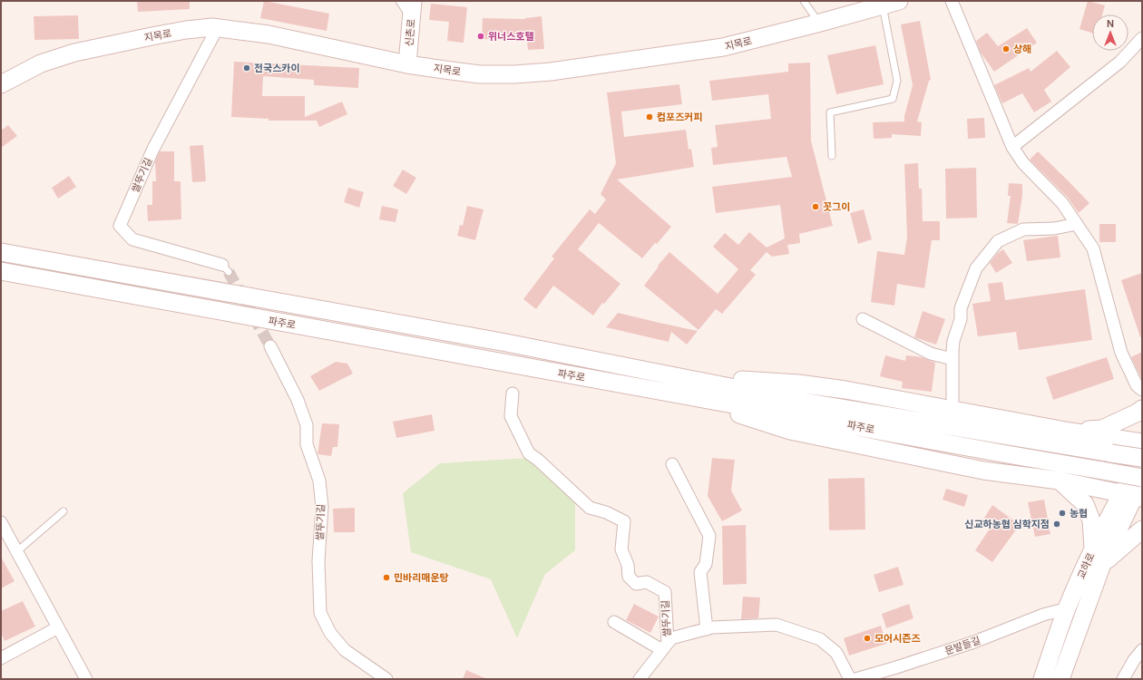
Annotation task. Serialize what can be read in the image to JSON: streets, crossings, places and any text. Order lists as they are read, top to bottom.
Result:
{
  "streets": {
    "main road": [
      "신촌로",
      "지목로",
      "파주로",
      "교하로"
    ],
    "street": ["쌀뚜기길", "문발들길"]
  },
  "crossings": [
    ["신촌로", "지목로"],
    ["지목로", "쌀뚜기길"],
    ["파주로", "교하로"],
    ["교하로", "문발들길"]
  ],
  "places": [
    "위너스호텔",
    "상해",
    "전국스카이",
    "컴포즈커피",
    "꼿그이",
    "농협",
    "신교하농협 심학지점",
    "민바리매운탕",
    "모어시즌즈"
  ],
  "north": "top"
}
